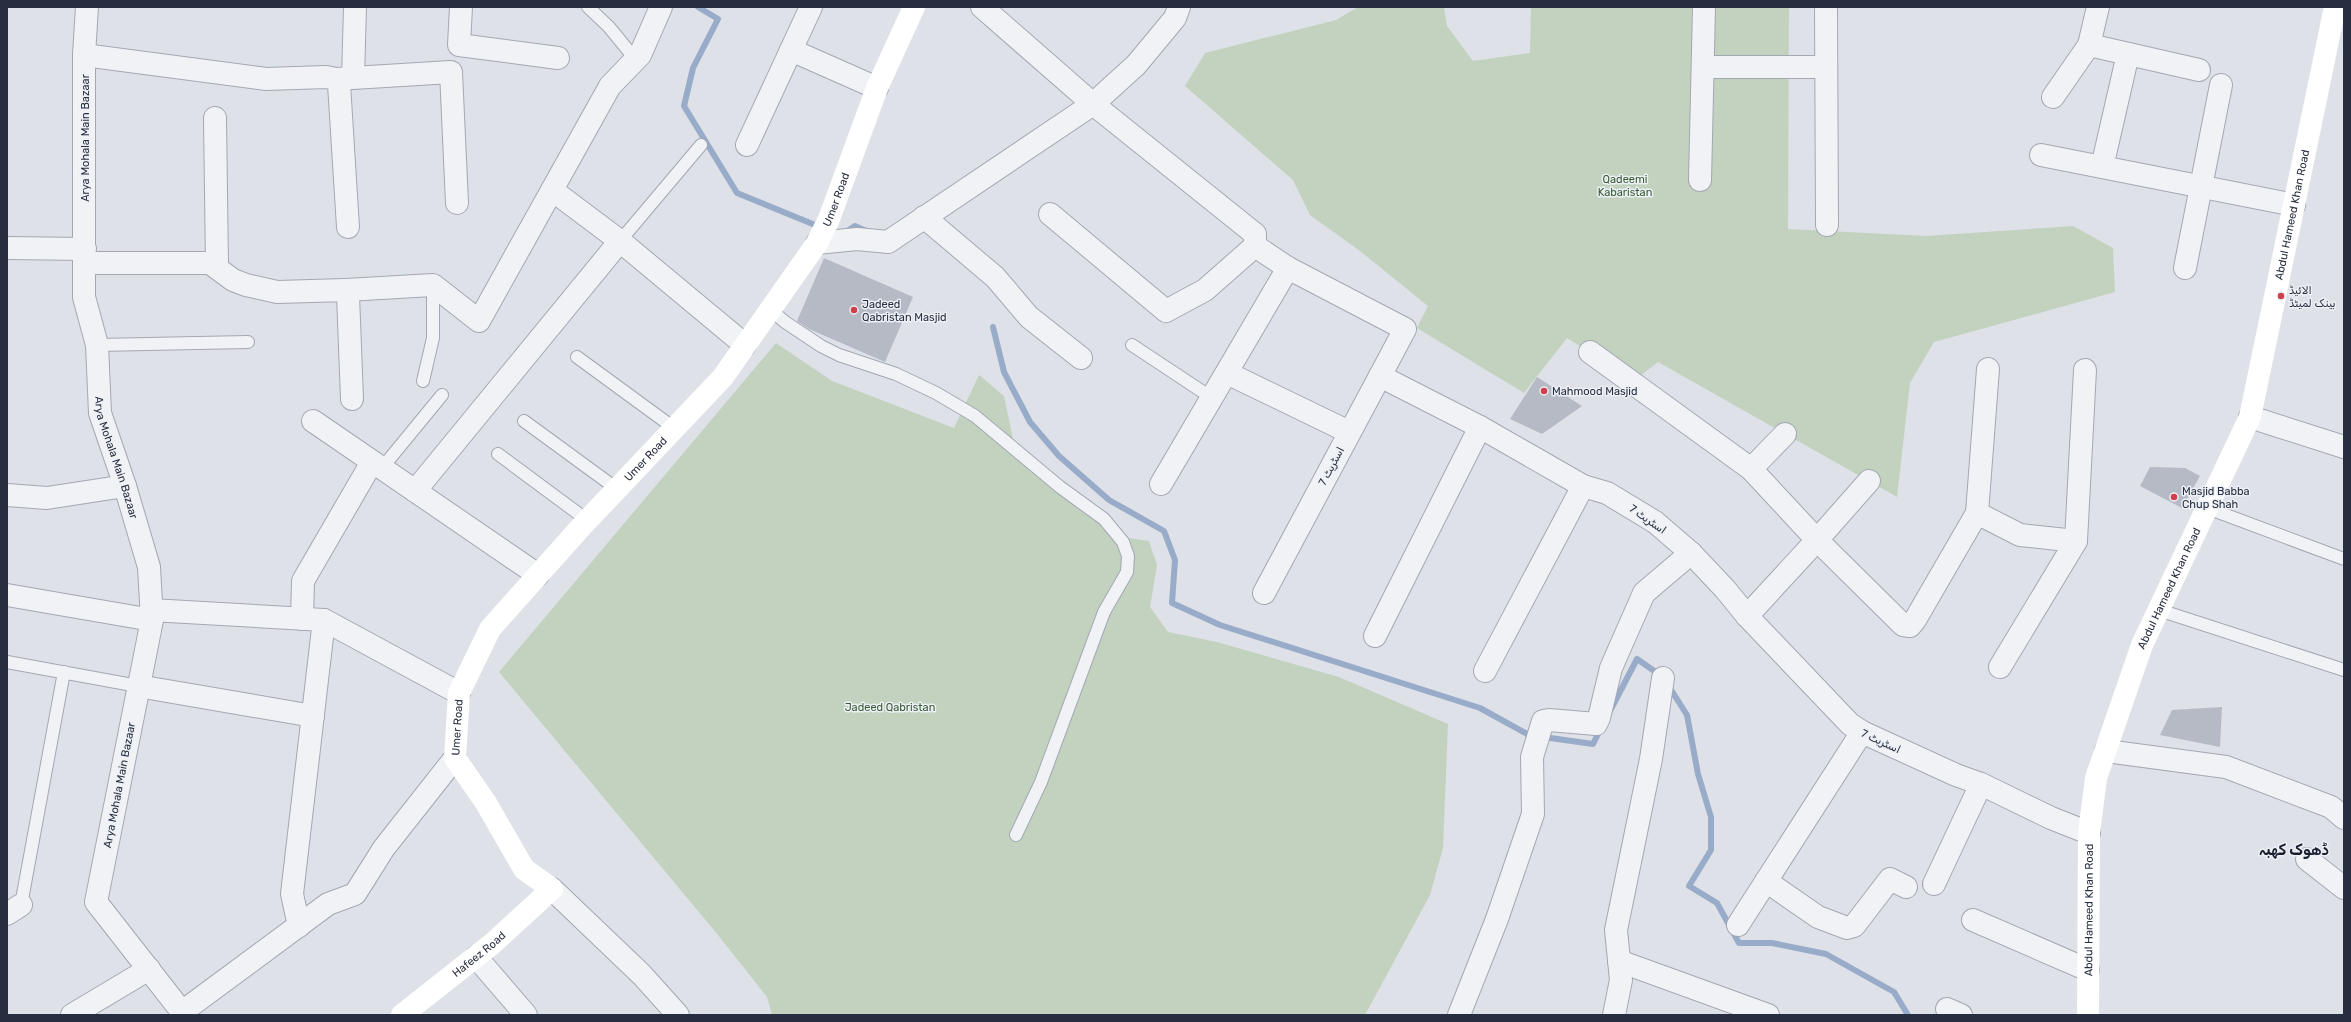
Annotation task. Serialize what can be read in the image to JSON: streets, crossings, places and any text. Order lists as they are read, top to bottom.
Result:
{
  "streets": {
    "street": [
      "Arya Mohala Main Bazaar",
      "Umer Road",
      "Abdul Hameed Khan Road",
      "اسٹریٹ 7",
      "Hafeez Road"
    ]
  },
  "crossings": [
    ["Umer Road", "Hafeez Road"],
    ["Abdul Hameed Khan Road", "اسٹریٹ 7"]
  ],
  "districts": ["ڈھوک کھبہ"],
  "parks": ["Qadeemi Kabaristan", "Jadeed Qabristan"],
  "places": [
    "الائیڈ بینک لمیٹڈ",
    "Jadeed Qabristan Masjid",
    "Mahmood Masjid",
    "Masjid Babba Chup Shah"
  ]
}
